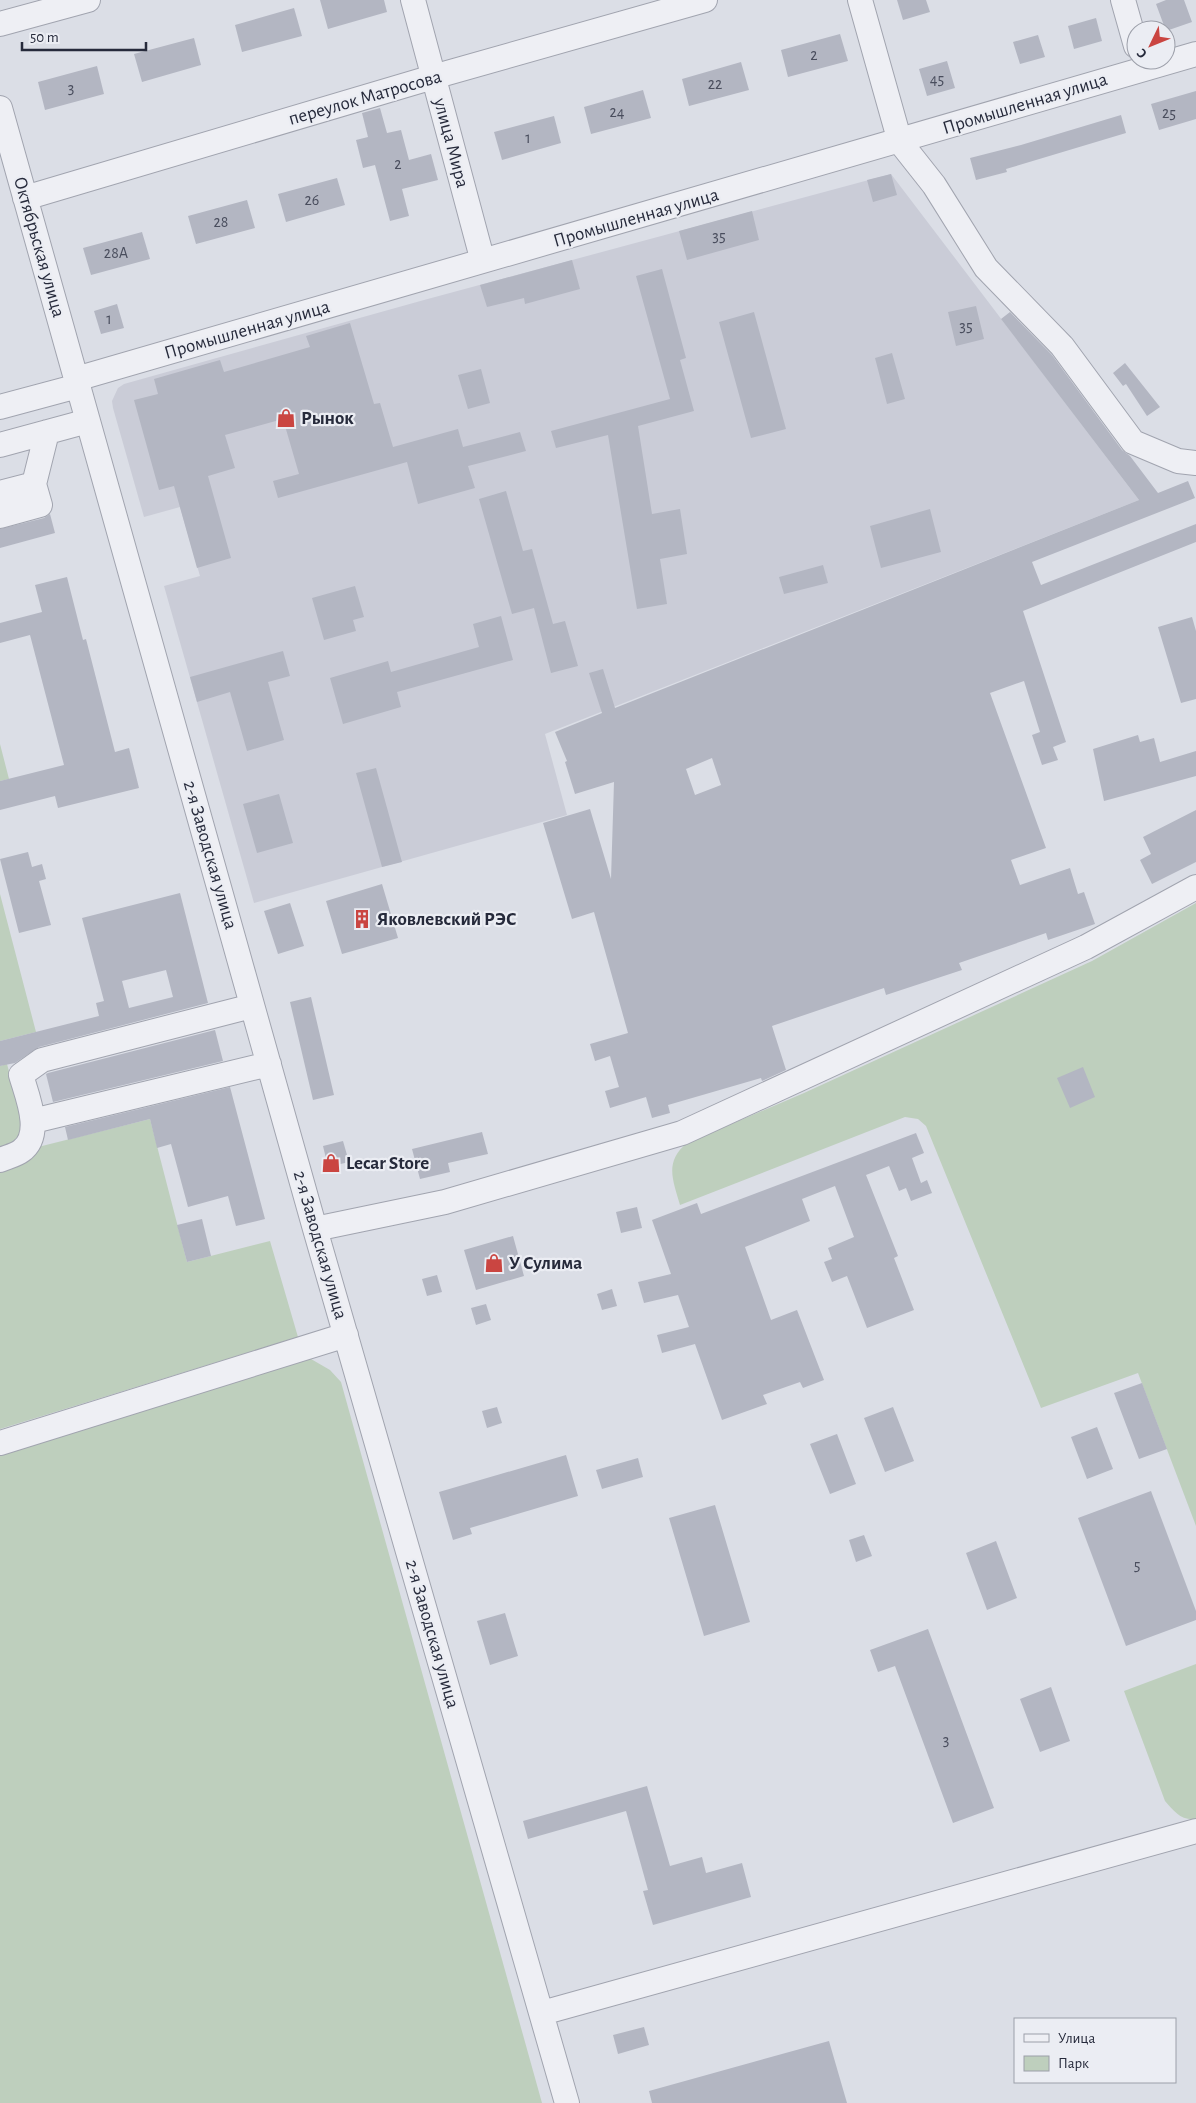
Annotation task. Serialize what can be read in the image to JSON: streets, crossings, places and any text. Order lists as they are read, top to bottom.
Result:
{
  "streets": {
    "street": [
      "переулок Матросова",
      "Промышленная улица",
      "улица Мира",
      "Октябрьская улица",
      "2-я Заводская улица"
    ]
  },
  "crossings": [
    ["переулок Матросова", "улица Мира"],
    ["переулок Матросова", "Октябрьская улица"],
    ["Промышленная улица", "Октябрьская улица"],
    ["Промышленная улица", "2-я Заводская улица"],
    ["Октябрьская улица", "2-я Заводская улица"]
  ],
  "places": {
    "shop": ["Рынок", "Lecar Store", "У Сулима"],
    "building": ["Яковлевский РЭС"]
  },
  "house_numbers": [
    "2",
    "45",
    "22",
    "3",
    "24",
    "25",
    "1",
    "2",
    "26",
    "28",
    "35",
    "28А",
    "1",
    "35",
    "5",
    "3"
  ],
  "legend": ["Улица", "Парк"],
  "scale_bar": "50 m",
  "north": "bottom left"
}
